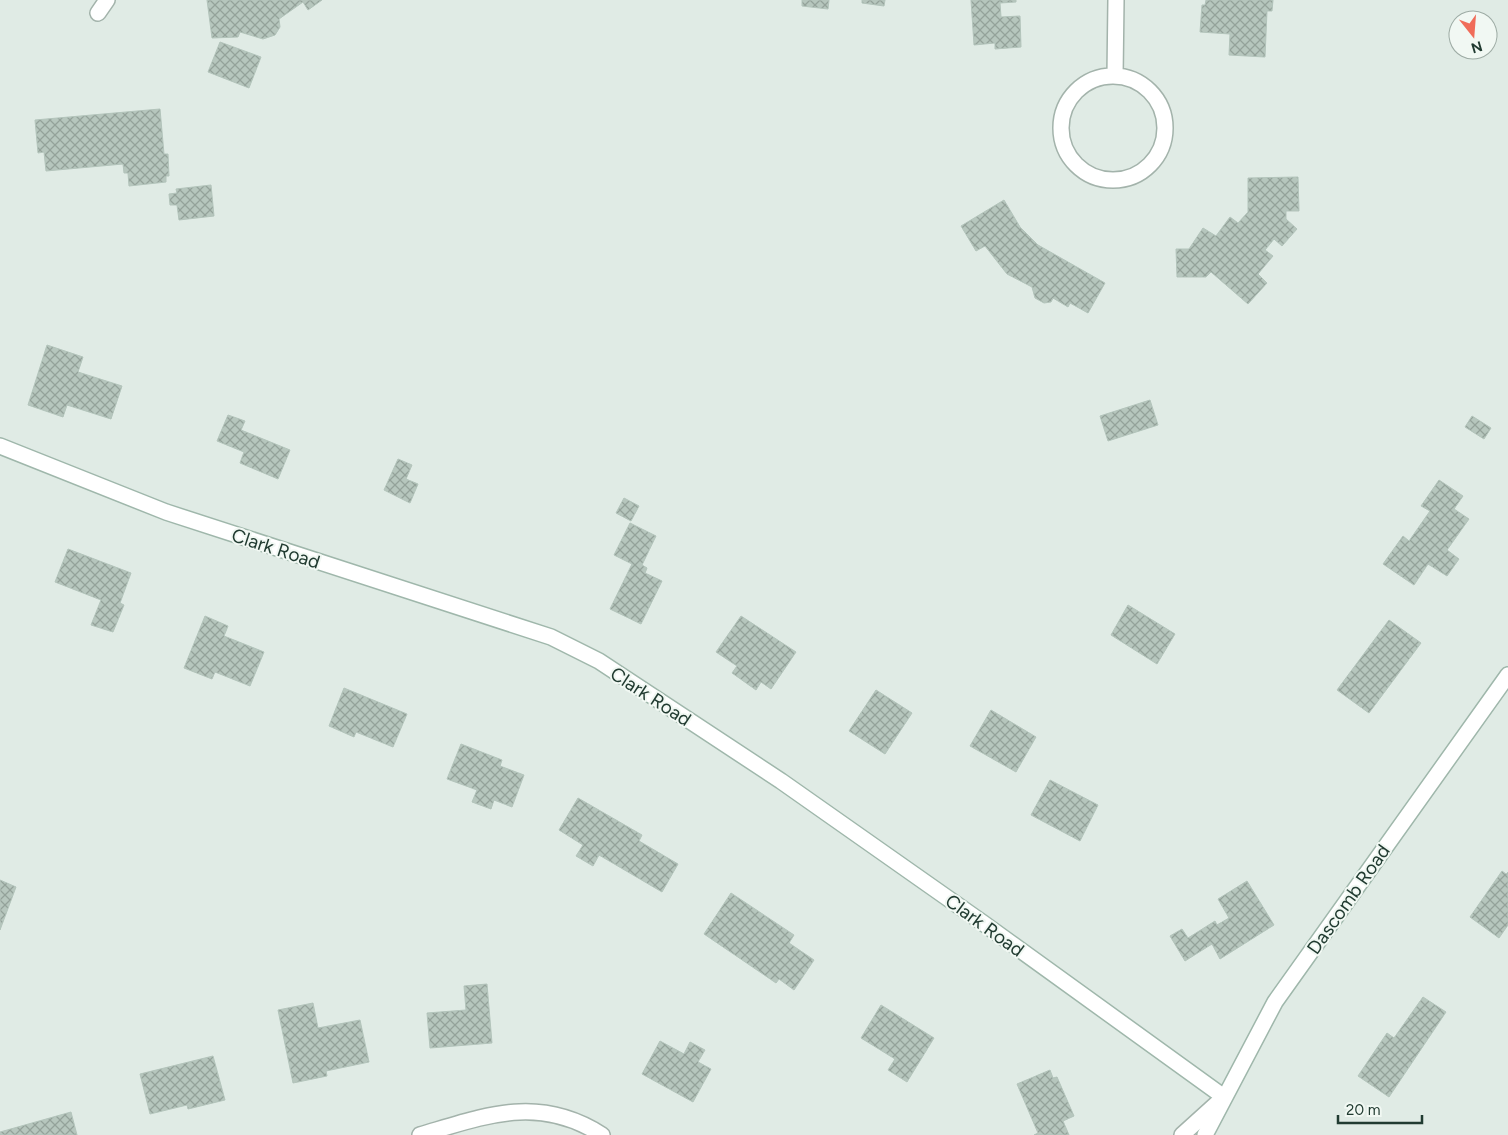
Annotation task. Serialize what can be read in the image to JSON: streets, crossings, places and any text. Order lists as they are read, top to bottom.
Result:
{
  "streets": {
    "main road": ["Clark Road", "Dascomb Road"]
  },
  "crossings": [
    ["Clark Road", "Dascomb Road"]
  ],
  "scale_bar": "20 m",
  "north": "bottom"
}
